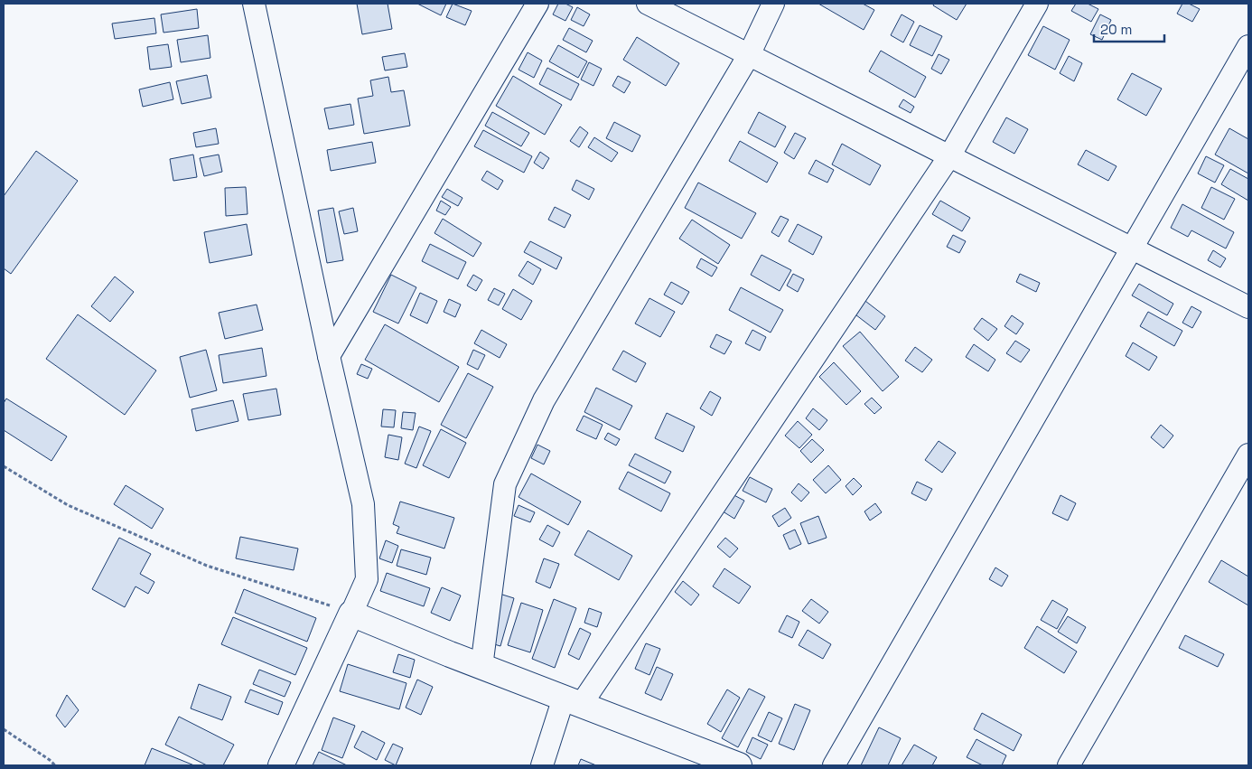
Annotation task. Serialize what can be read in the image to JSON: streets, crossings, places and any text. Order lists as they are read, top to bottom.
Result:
{
  "scale_bar": "20 m"
}
